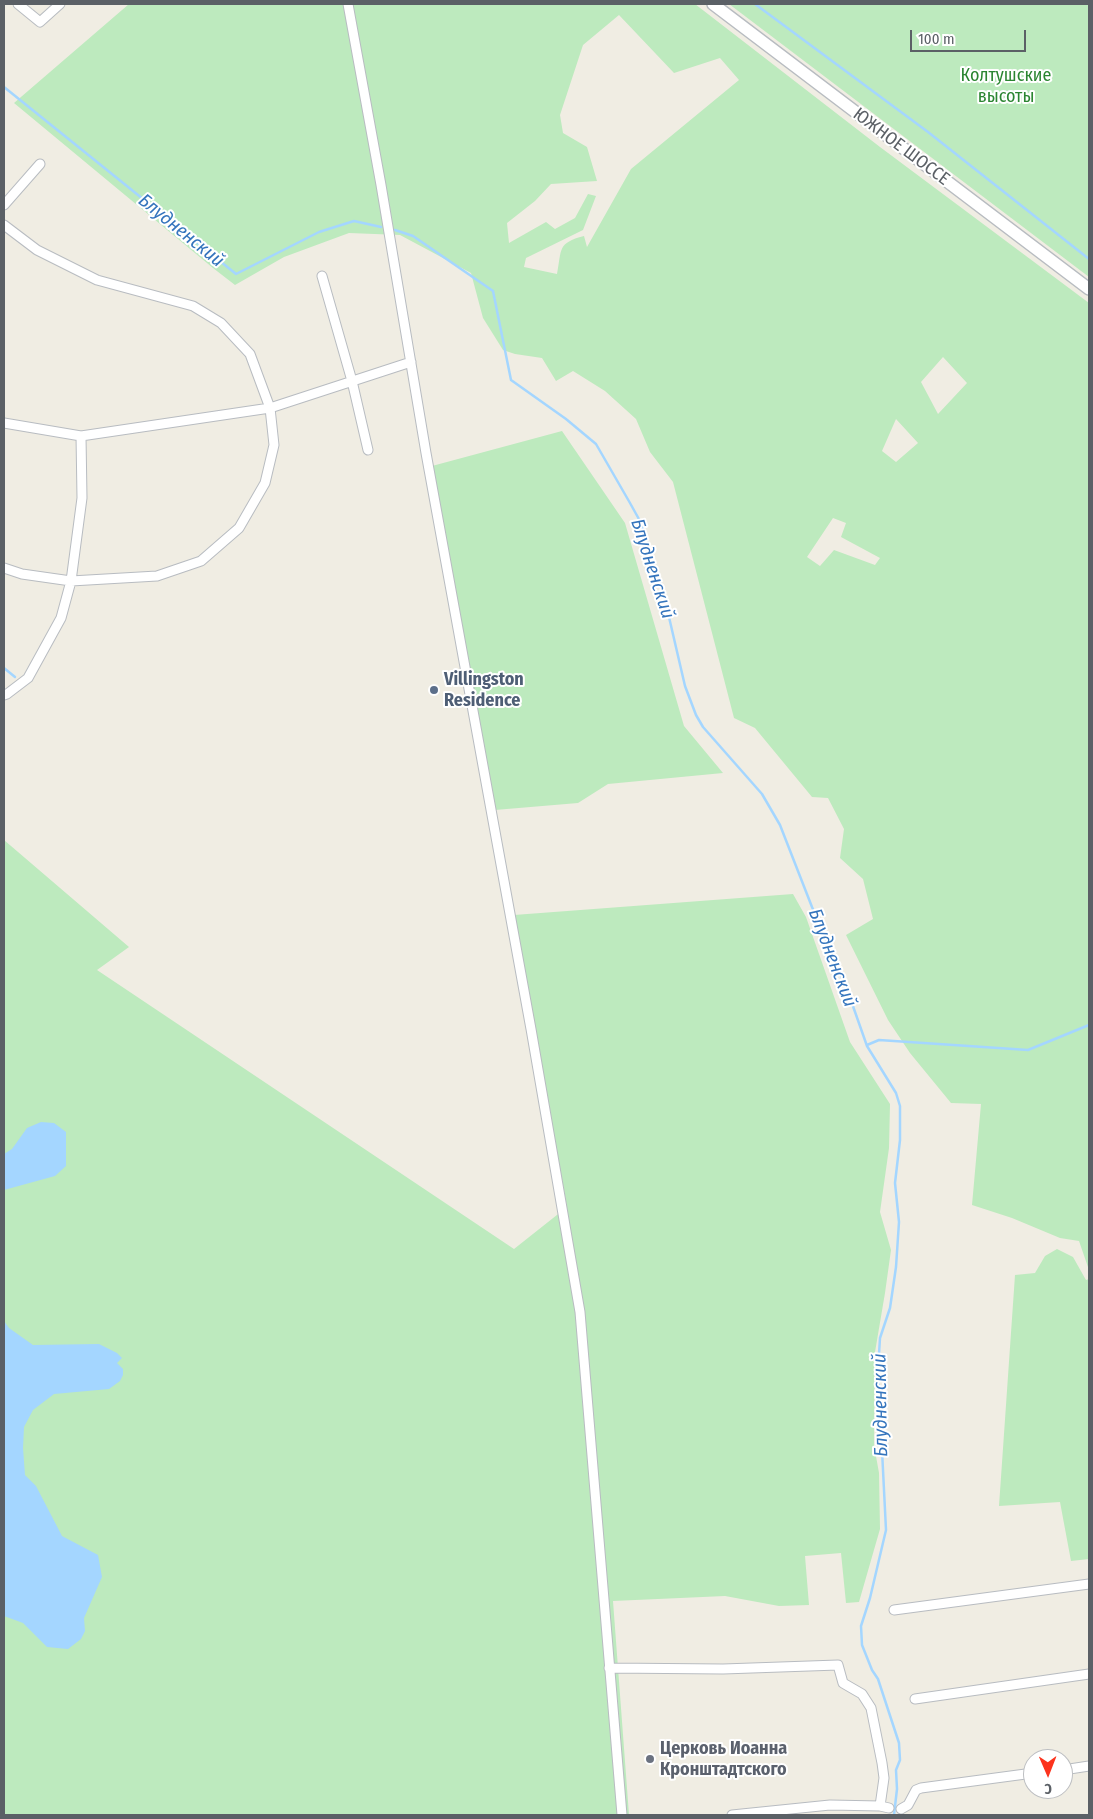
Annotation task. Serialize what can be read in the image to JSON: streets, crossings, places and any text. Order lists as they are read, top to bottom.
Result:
{
  "streets": {
    "street": ["ЮЖНОЕ ШОССЕ"]
  },
  "water": ["Блудненский"],
  "parks": ["Колтушские высоты"],
  "places": ["Villingston Residence", "Церковь Иоанна Кронштадтского"],
  "scale_bar": "100 m",
  "north": "bottom"
}
